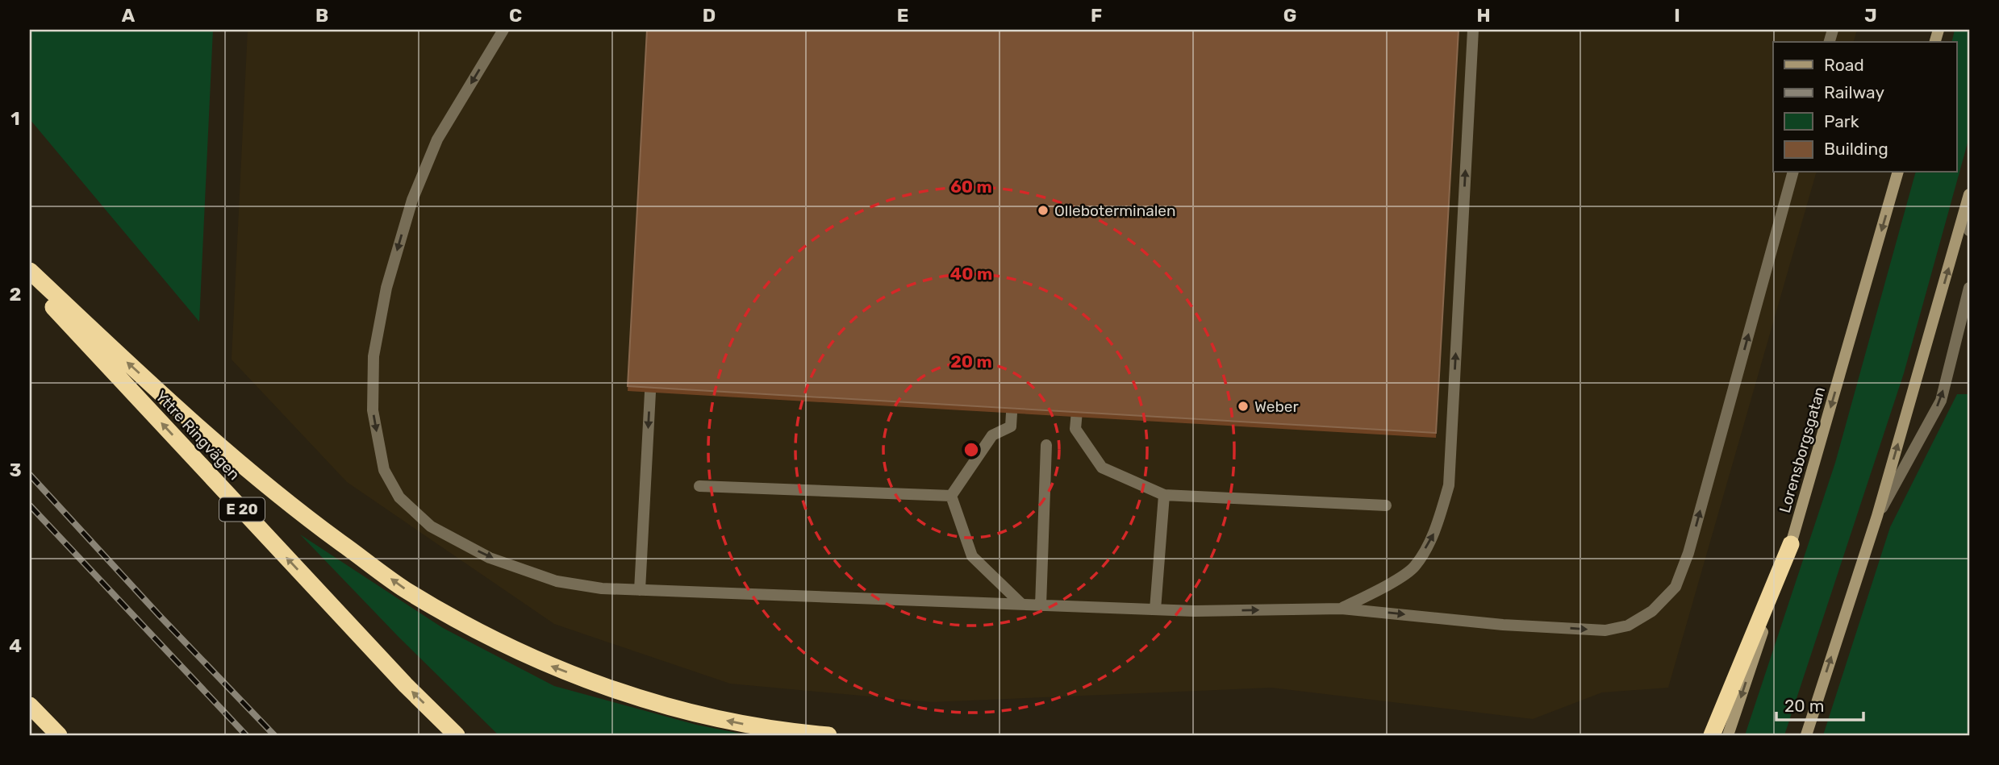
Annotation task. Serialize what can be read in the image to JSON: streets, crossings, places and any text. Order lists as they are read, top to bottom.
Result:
{
  "streets": {
    "highway": ["Yttre Ringvägen", "E 20"],
    "main road": ["Lorensborgsgatan"]
  },
  "places": ["Olleboterminalen", "Weber"],
  "legend": [
    "Road",
    "Railway",
    "Park",
    "Building"
  ],
  "scale_bar": "20 m",
  "grid": {
    "columns": [
      "A",
      "B",
      "C",
      "D",
      "E",
      "F",
      "G",
      "H",
      "I",
      "J"
    ],
    "rows": [
      "1",
      "2",
      "3",
      "4"
    ]
  },
  "rings": ["60 m", "40 m", "20 m"]
}
